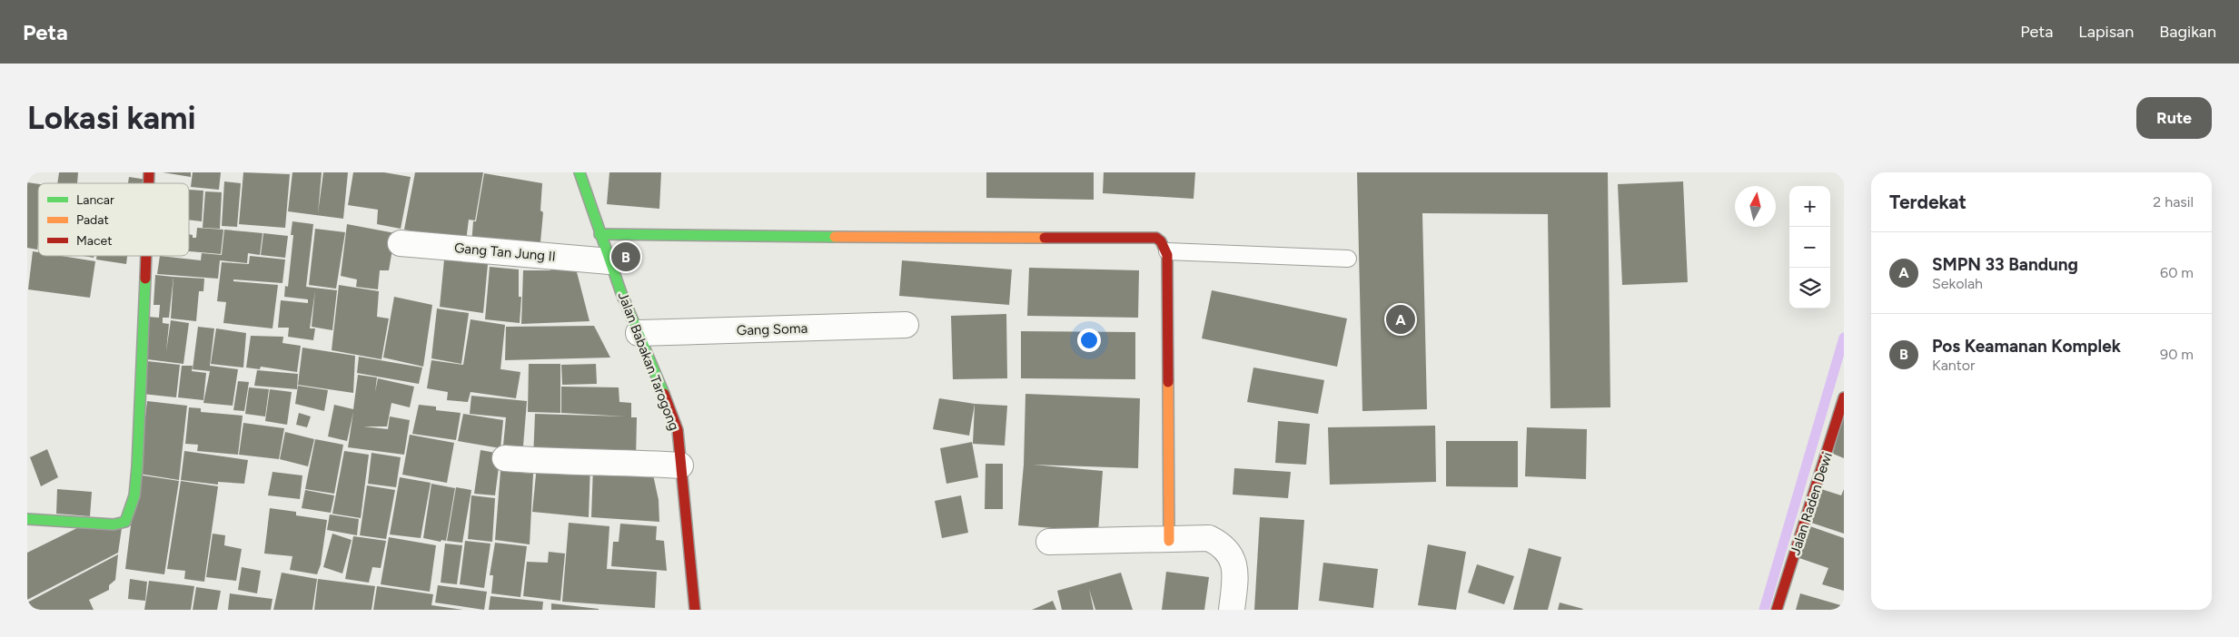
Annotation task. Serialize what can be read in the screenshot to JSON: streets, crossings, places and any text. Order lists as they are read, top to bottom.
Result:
{
  "streets": {
    "street": [
      "Gang Tan Jung II",
      "Gang Soma",
      "Jalan Babakan Tarogong",
      "Jalan Raden Dewi"
    ]
  },
  "crossings": [
    ["Gang Tan Jung II", "Jalan Babakan Tarogong"],
    ["Gang Soma", "Jalan Babakan Tarogong"]
  ],
  "legend": ["Lancar", "Padat", "Macet"],
  "north": "top",
  "page": {
    "header": "Peta",
    "nav": ["Peta", "Lapisan", "Bagikan"],
    "buttons": "Rute",
    "title": "Lokasi kami",
    "heading": ["Terdekat", "2 hasil"],
    "map_buttons": ["+", "−"],
    "list": [
      {
        "mark": "A",
        "name": "SMPN 33 Bandung",
        "note": "Sekolah",
        "value": "60 m"
      },
      {
        "mark": "B",
        "name": "Pos Keamanan Komplek",
        "note": "Kantor",
        "value": "90 m"
      }
    ],
    "pins": ["B", "A"]
  }
}
